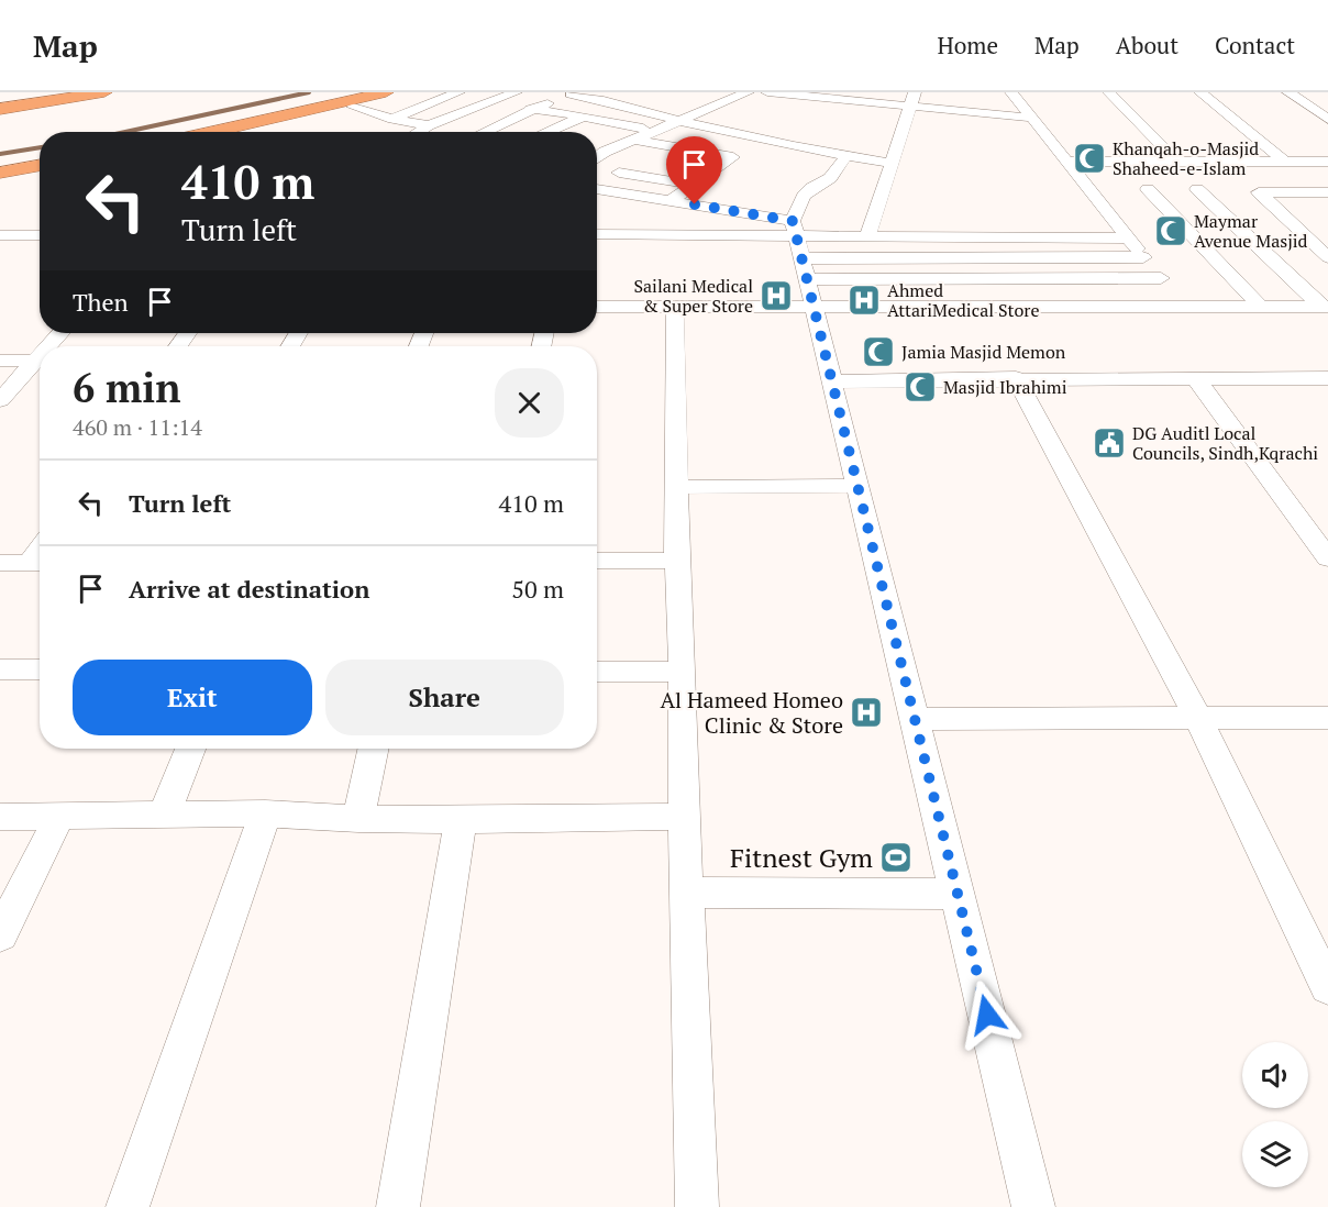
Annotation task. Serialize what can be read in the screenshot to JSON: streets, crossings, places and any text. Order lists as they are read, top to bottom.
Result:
{
  "places": {
    "mosque": [
      "Khanqah-o-Masjid Shaheed-e-Islam",
      "Maymar Avenue Masjid",
      "Jamia Masjid Memon",
      "Masjid Ibrahimi"
    ],
    "hospital": ["Sailani Medical & Super Store", "Ahmed AttariMedical Store", "Al Hameed Homeo Clinic & Store"],
    "public building": ["DG Auditl Local Councils, Sindh,Kqrachi"],
    "sports": ["Fitnest Gym"]
  },
  "page": {
    "header": "Map",
    "nav": [
      "Home",
      "Map",
      "About",
      "Contact"
    ],
    "turn": ["410 m", "Turn left"],
    "then": "Then",
    "heading": ["6 min", "460 m · 11:14"],
    "list": [
      {
        "name": "Turn left",
        "value": "410 m"
      },
      {
        "name": "Arrive at destination",
        "value": "50 m"
      }
    ],
    "buttons": ["Exit", "Share"]
  }
}
